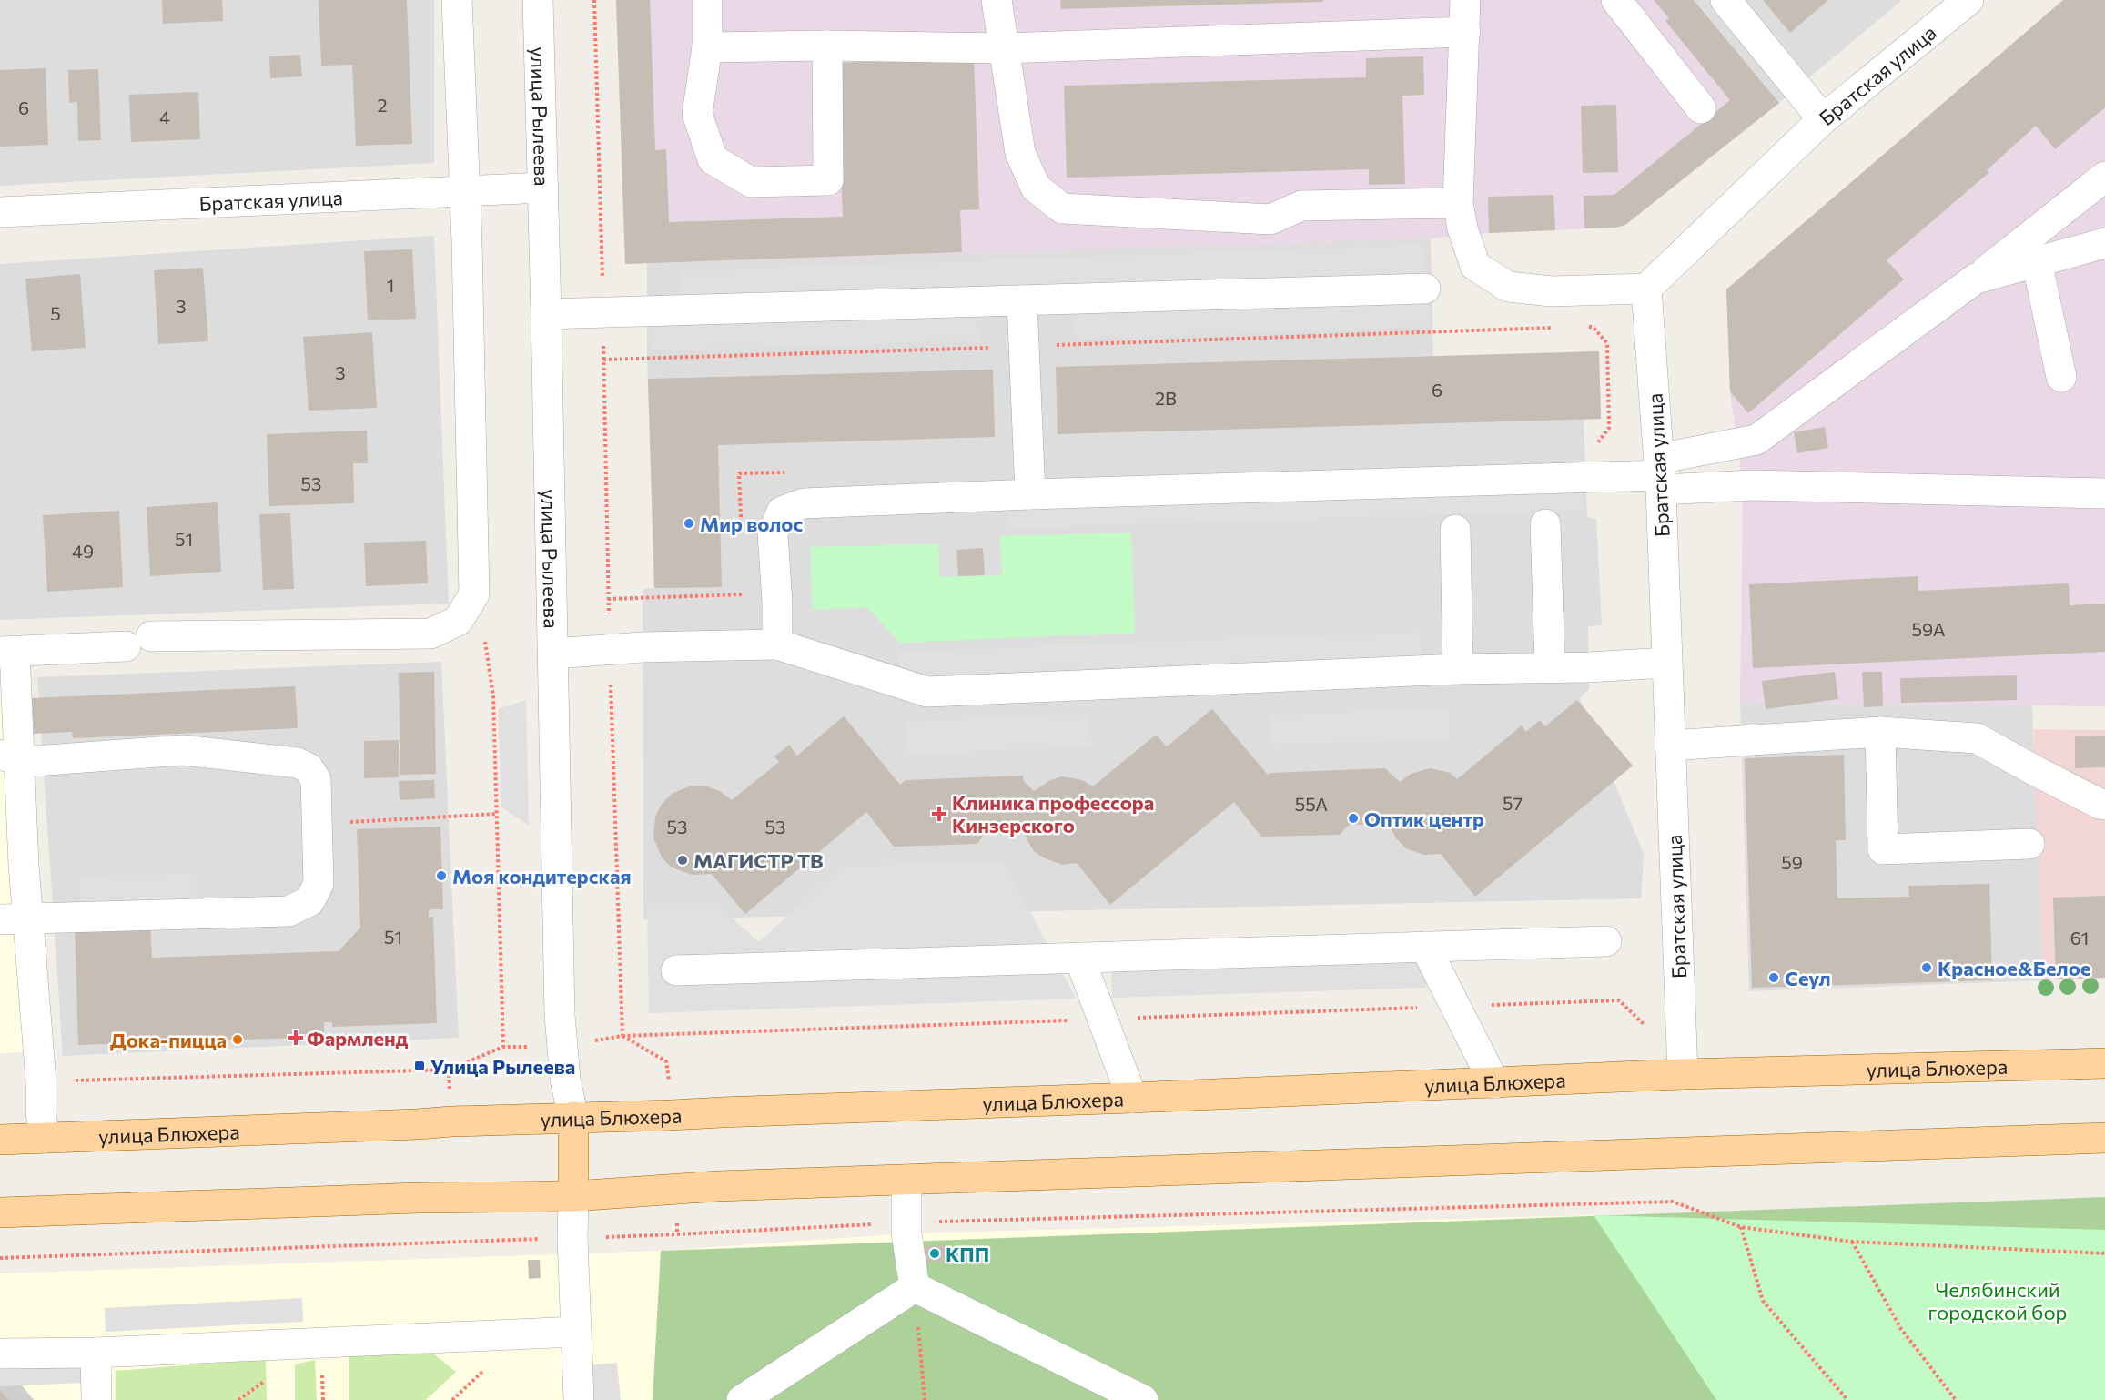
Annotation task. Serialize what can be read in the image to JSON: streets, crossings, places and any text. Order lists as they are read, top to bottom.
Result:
{
  "streets": {
    "main road": ["улица Блюхера"],
    "street": ["Братская улица", "улица Рылеева"]
  },
  "crossings": [
    ["Братская улица", "улица Рылеева"],
    ["Братская улица", "улица Блюхера"],
    ["улица Рылеева", "улица Блюхера"]
  ],
  "parks": ["Челябинский городской бор"],
  "places": {
    "other": [
      "Мир волос",
      "Оптик центр",
      "МАГИСТР ТВ",
      "Моя кондитерская",
      "Красное&Белое",
      "Сеул",
      "Дока-пицца",
      "КПП"
    ],
    "health": ["Клиника профессора Кинзерского", "Фармленд"],
    "transit": ["Улица Рылеева"]
  },
  "house_numbers": [
    "2",
    "6",
    "4",
    "1",
    "3",
    "5",
    "3",
    "6",
    "2В",
    "53",
    "51",
    "49",
    "59А",
    "57",
    "55А",
    "53",
    "53",
    "59",
    "51",
    "61"
  ]
}
